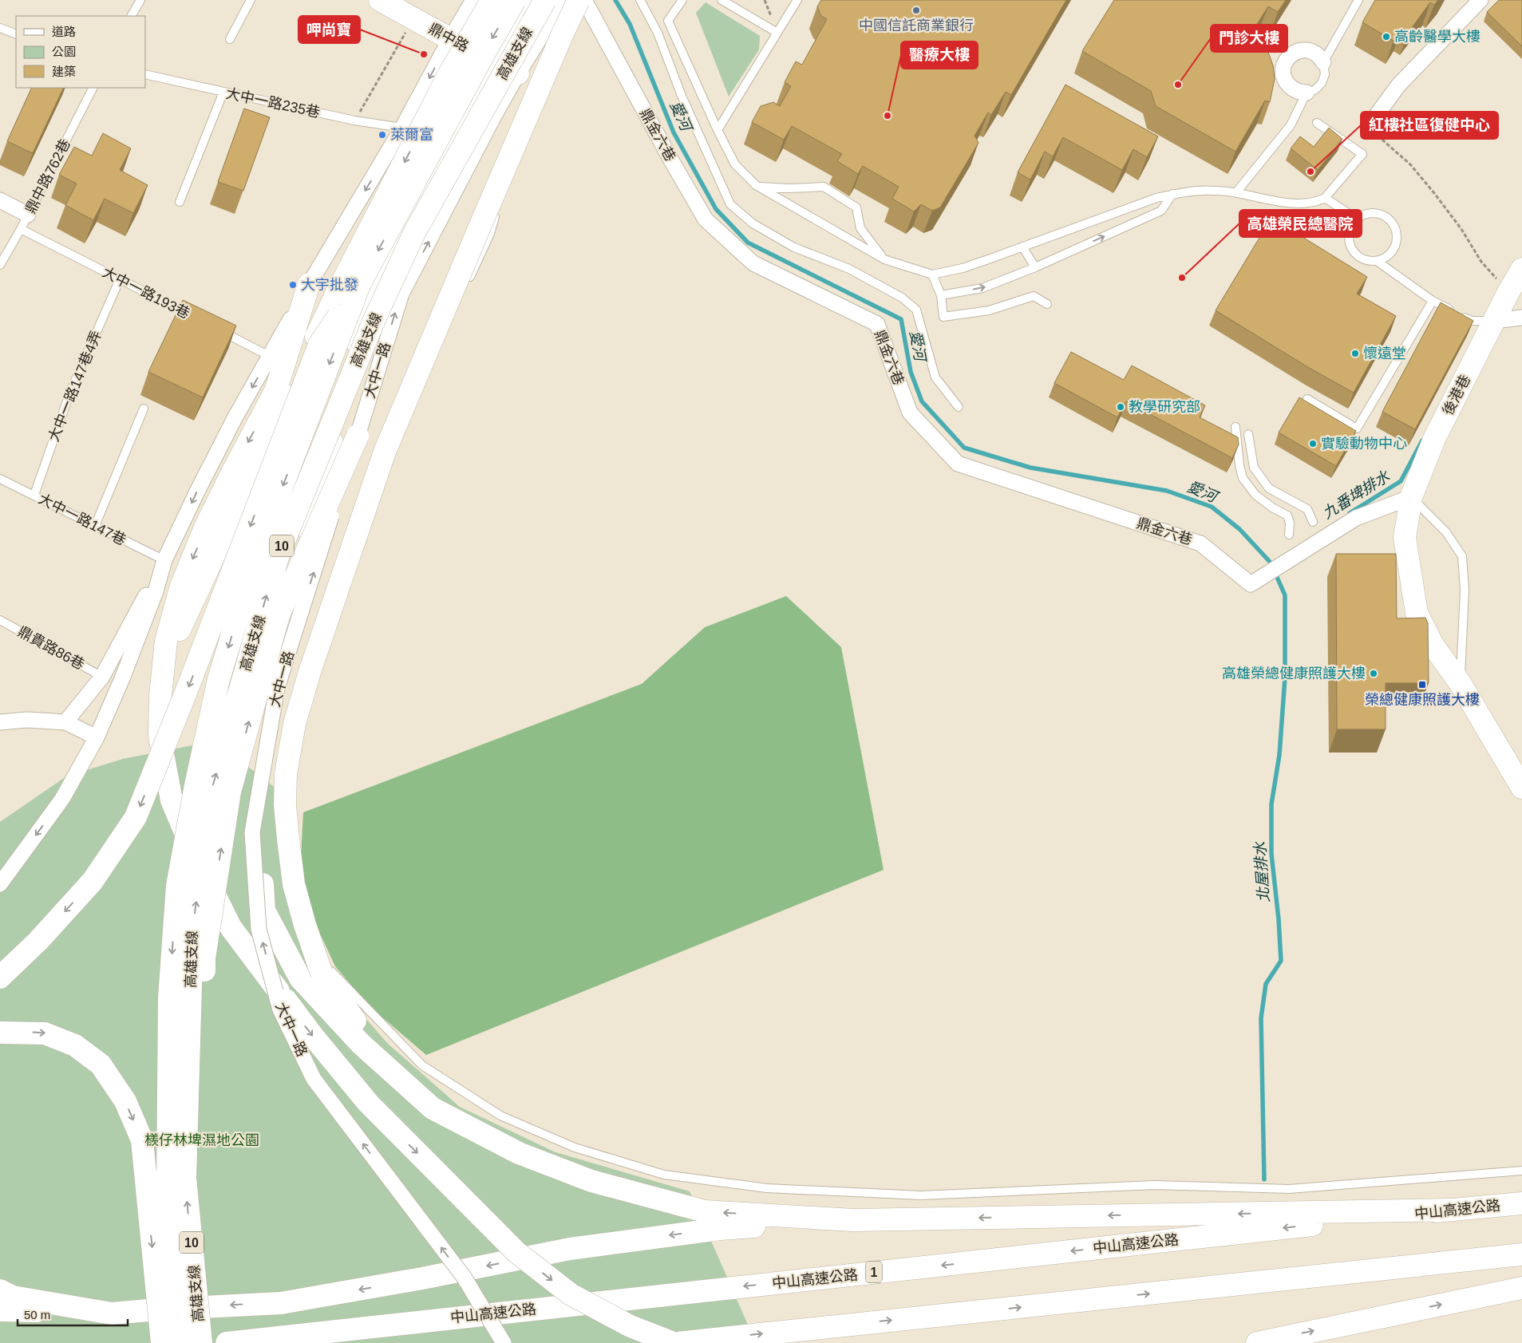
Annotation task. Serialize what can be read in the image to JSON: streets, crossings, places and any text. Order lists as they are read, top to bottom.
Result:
{
  "streets": {
    "main road": [
      "鼎中路",
      "高雄支線",
      "後港巷",
      "10",
      "中山高速公路",
      "1"
    ],
    "street": ["鼎金六巷", "大中一路"],
    "lane": [
      "大中一路235巷",
      "鼎中路762巷",
      "大中一路193巷",
      "大中一路147巷4弄",
      "大中一路147巷",
      "鼎貴路86巷"
    ]
  },
  "crossings": [
    ["鼎中路", "大中一路"],
    ["鼎金六巷", "後港巷"],
    ["鼎中路762巷", "大中一路193巷"],
    ["大中一路193巷", "大中一路147巷4弄"],
    ["大中一路147巷4弄", "大中一路147巷"]
  ],
  "one_way": ["大中一路"],
  "water": ["愛河", "九番埤排水", "北屋排水"],
  "parks": ["檨仔林埤濕地公園"],
  "places": {
    "other": [
      "中國信託商業銀行",
      "高齡醫學大樓",
      "呷尚寶",
      "門診大樓",
      "醫療大樓",
      "萊爾富",
      "紅樓社區復健中心",
      "高雄榮民總醫院",
      "大宇批發",
      "懷遠堂",
      "教學研究部",
      "實驗動物中心",
      "高雄榮總健康照護大樓"
    ],
    "transit": ["榮總健康照護大樓"]
  },
  "legend": ["道路", "公園", "建築"],
  "scale_bar": "50 m"
}
